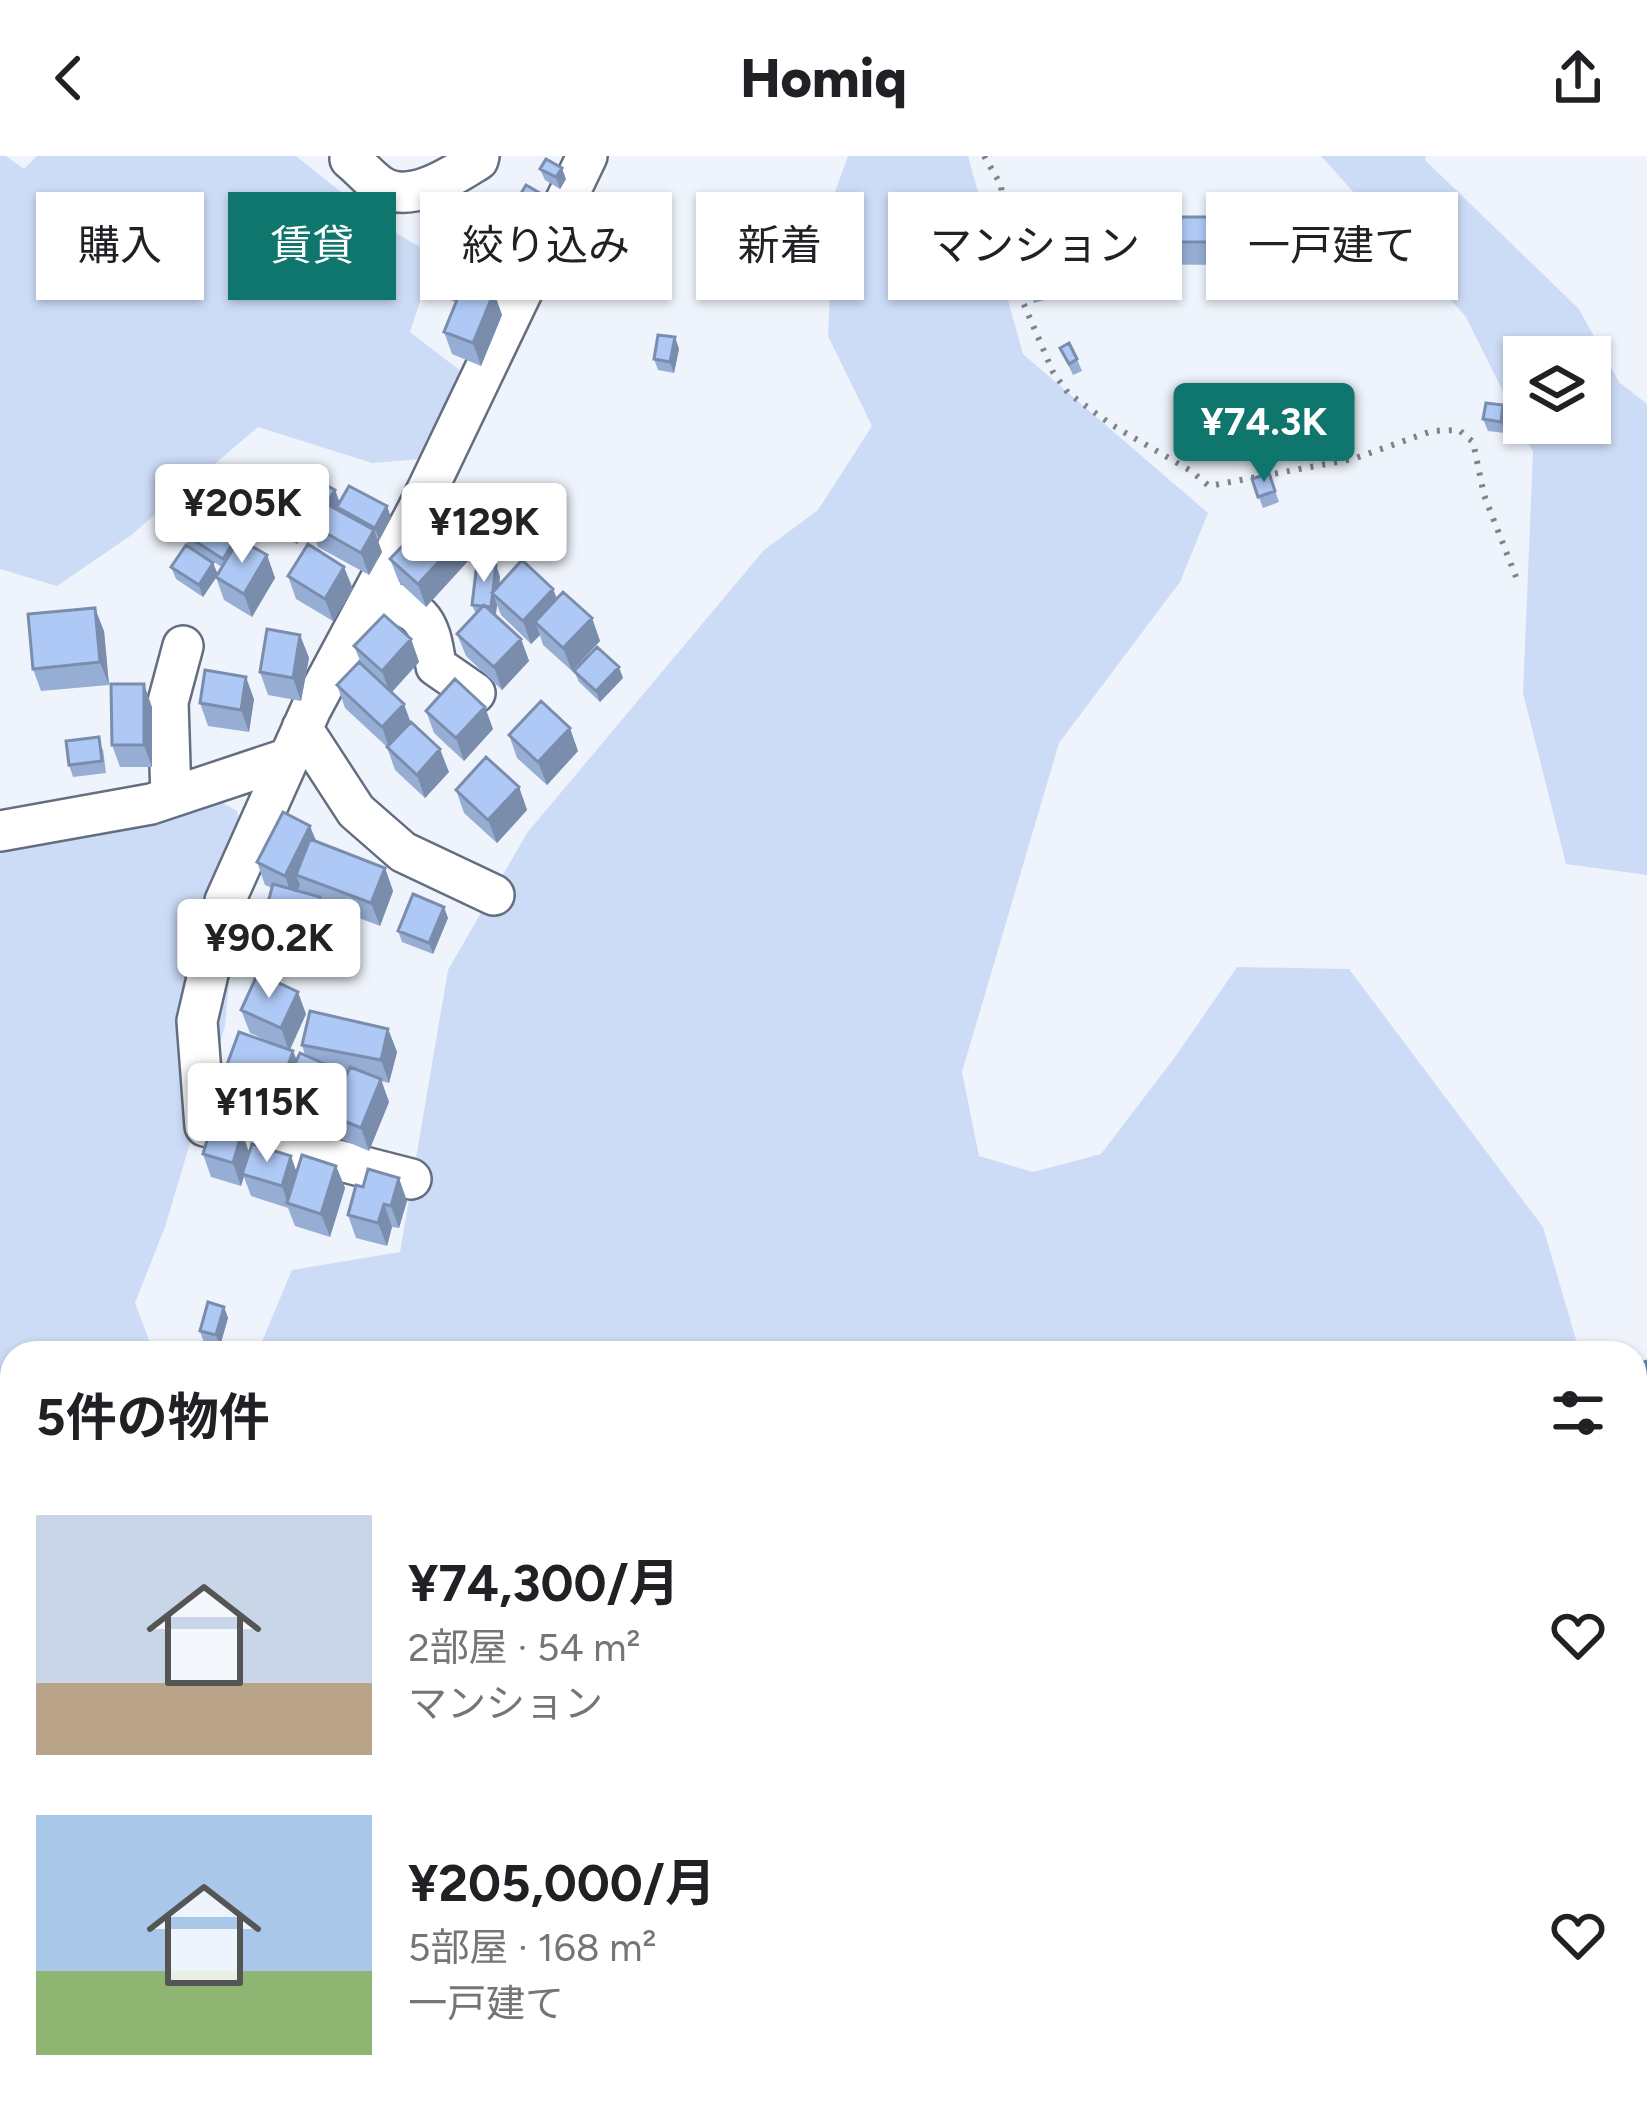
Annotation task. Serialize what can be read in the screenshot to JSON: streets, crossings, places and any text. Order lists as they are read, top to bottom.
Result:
{
  "page": {
    "header": "Homiq",
    "chip": [
      "購入",
      "賃貸",
      "絞り込み",
      "新着",
      "マンション",
      "一戸建て"
    ],
    "price": [
      "¥74.3K",
      "¥205K",
      "¥129K",
      "¥90.2K",
      "¥115K"
    ],
    "heading": "5件の物件",
    "list": [
      {
        "name": "¥74,300/月",
        "note": "2部屋 · 54 m² · マンション"
      },
      {
        "name": "¥205,000/月",
        "note": "5部屋 · 168 m² · 一戸建て"
      }
    ]
  }
}
